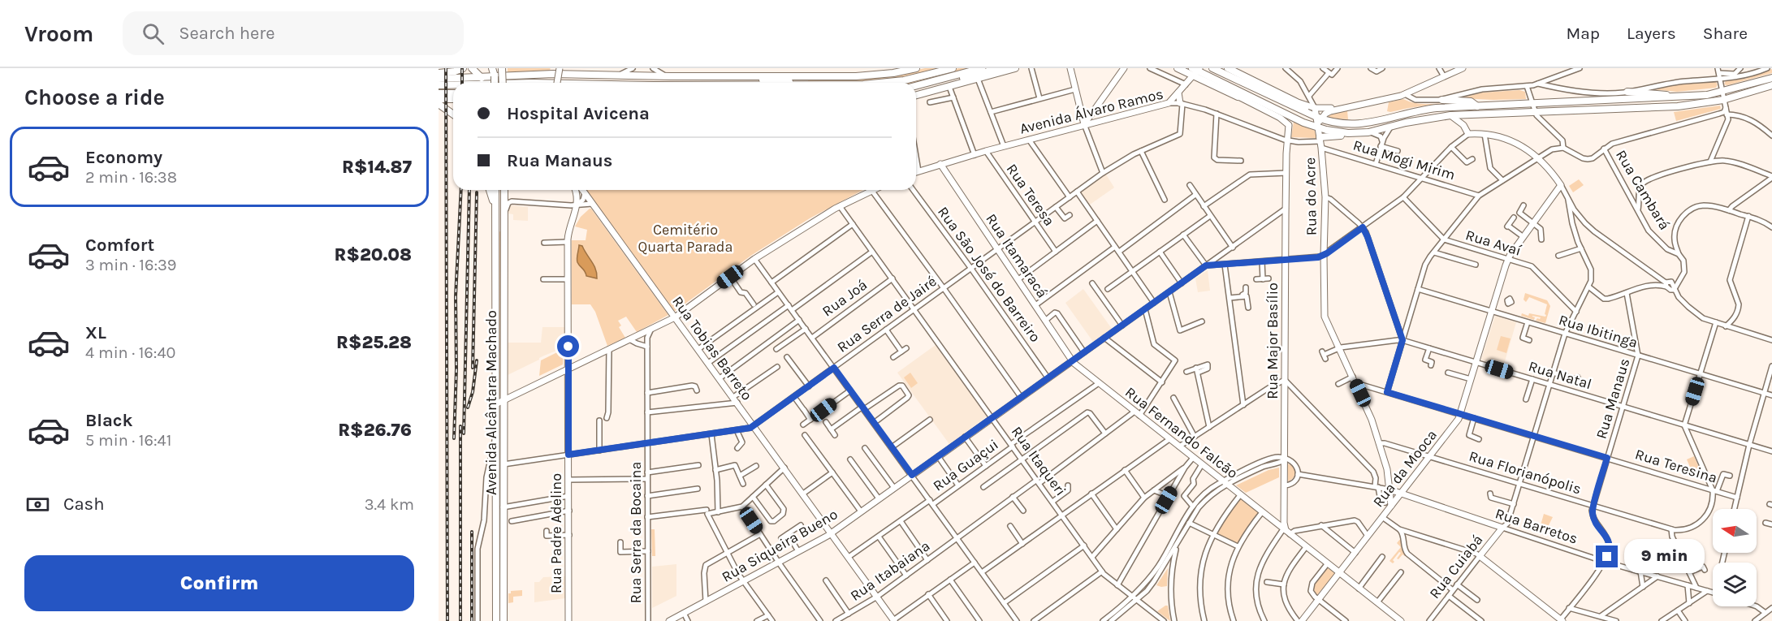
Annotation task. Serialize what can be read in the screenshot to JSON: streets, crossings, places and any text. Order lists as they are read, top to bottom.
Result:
{
  "streets": {
    "highway": ["Avenida Alcântara Machado"],
    "main road": [
      "Avenida Álvaro Ramos",
      "Rua do Acre",
      "Rua Itamaracá",
      "Rua Major Basílio",
      "Rua Tobias Barreto",
      "Rua Fernando Falcão",
      "Rua da Mooca",
      "Rua Barretos",
      "Rua Padre Adelino",
      "Rua Siqueira Bueno",
      "Rua Cuiabá"
    ],
    "street": [
      "Rua Mogi Mirim",
      "Rua Cambará",
      "Rua Teresa",
      "Rua Avaí",
      "Rua São José do Barreiro",
      "Rua Joá",
      "Rua Serra de Jairé",
      "Rua Ibitinga",
      "Rua Natal",
      "Rua Manaus",
      "Rua Itaqueri",
      "Rua Guaçui",
      "Rua Teresina",
      "Rua Florianópolis",
      "Rua Serra da Bocaina",
      "Rua Itabaiana"
    ]
  },
  "crossings": [
    ["Avenida Álvaro Ramos", "Rua Mogi Mirim"],
    ["Avenida Álvaro Ramos", "Rua Teresa"],
    ["Avenida Álvaro Ramos", "Rua do Acre"],
    ["Avenida Álvaro Ramos", "Rua Itamaracá"],
    ["Avenida Álvaro Ramos", "Rua Serra de Jairé"],
    ["Avenida Álvaro Ramos", "Rua Major Basílio"],
    ["Rua Mogi Mirim", "Rua do Acre"],
    ["Rua Teresa", "Rua Serra de Jairé"],
    ["Rua do Acre", "Rua Natal"],
    ["Rua do Acre", "Rua Teresina"],
    ["Rua do Acre", "Rua da Mooca"],
    ["Rua do Acre", "Rua Florianópolis"],
    ["Rua do Acre", "Rua Barretos"],
    ["Rua Avaí", "Rua da Mooca"],
    ["Rua Itamaracá", "Rua Serra de Jairé"],
    ["Rua Itamaracá", "Rua Fernando Falcão"],
    ["Rua Itamaracá", "Rua Siqueira Bueno"],
    ["Rua São José do Barreiro", "Rua Serra de Jairé"],
    ["Rua São José do Barreiro", "Rua Siqueira Bueno"],
    ["Rua Joá", "Rua Itaqueri"],
    ["Rua Serra de Jairé", "Rua Tobias Barreto"],
    ["Rua Serra de Jairé", "Avenida Alcântara Machado"],
    ["Rua Serra de Jairé", "Rua Itaqueri"],
    ["Rua Serra de Jairé", "Rua Serra da Bocaina"],
    ["Rua Serra de Jairé", "Rua Padre Adelino"],
    ["Rua Ibitinga", "Rua Manaus"],
    ["Rua Ibitinga", "Rua da Mooca"],
    ["Rua Major Basílio", "Rua Fernando Falcão"],
    ["Rua Major Basílio", "Rua Siqueira Bueno"],
    ["Rua Tobias Barreto", "Rua Guaçui"],
    ["Rua Tobias Barreto", "Rua Siqueira Bueno"],
    ["Rua Tobias Barreto", "Rua Itabaiana"],
    ["Rua Natal", "Rua Manaus"],
    ["Rua Natal", "Rua da Mooca"],
    ["Rua Manaus", "Rua Teresina"],
    ["Rua Manaus", "Rua Florianópolis"],
    ["Rua Fernando Falcão", "Rua Guaçui"],
    ["Rua Fernando Falcão", "Rua da Mooca"],
    ["Rua Fernando Falcão", "Rua Siqueira Bueno"],
    ["Rua Fernando Falcão", "Rua Itabaiana"],
    ["Rua Itaqueri", "Rua Guaçui"],
    ["Rua Itaqueri", "Rua Siqueira Bueno"],
    ["Rua Itaqueri", "Rua Itabaiana"],
    ["Rua Teresina", "Rua da Mooca"],
    ["Rua Teresina", "Rua Florianópolis"],
    ["Rua da Mooca", "Rua Florianópolis"],
    ["Rua da Mooca", "Rua Barretos"],
    ["Rua Barretos", "Rua Cuiabá"],
    ["Rua Siqueira Bueno", "Rua Itabaiana"]
  ],
  "parks": ["Cemitério Quarta Parada"],
  "north": "left",
  "page": {
    "header": "Vroom",
    "search": "Search here",
    "nav": ["Map", "Layers", "Share"],
    "heading": "Choose a ride",
    "banner": ["Hospital Avicena", "Rua Manaus"],
    "list": [
      {
        "name": "Economy",
        "note": "2 min · 16:38",
        "value": "R$14.87"
      },
      {
        "name": "Comfort",
        "note": "3 min · 16:39",
        "value": "R$20.08"
      },
      {
        "name": "XL",
        "note": "4 min · 16:40",
        "value": "R$25.28"
      },
      {
        "name": "Black",
        "note": "5 min · 16:41",
        "value": "R$26.76"
      }
    ],
    "pay": ["Cash", "3.4 km"],
    "bubble": "9 min",
    "buttons": "Confirm"
  }
}
